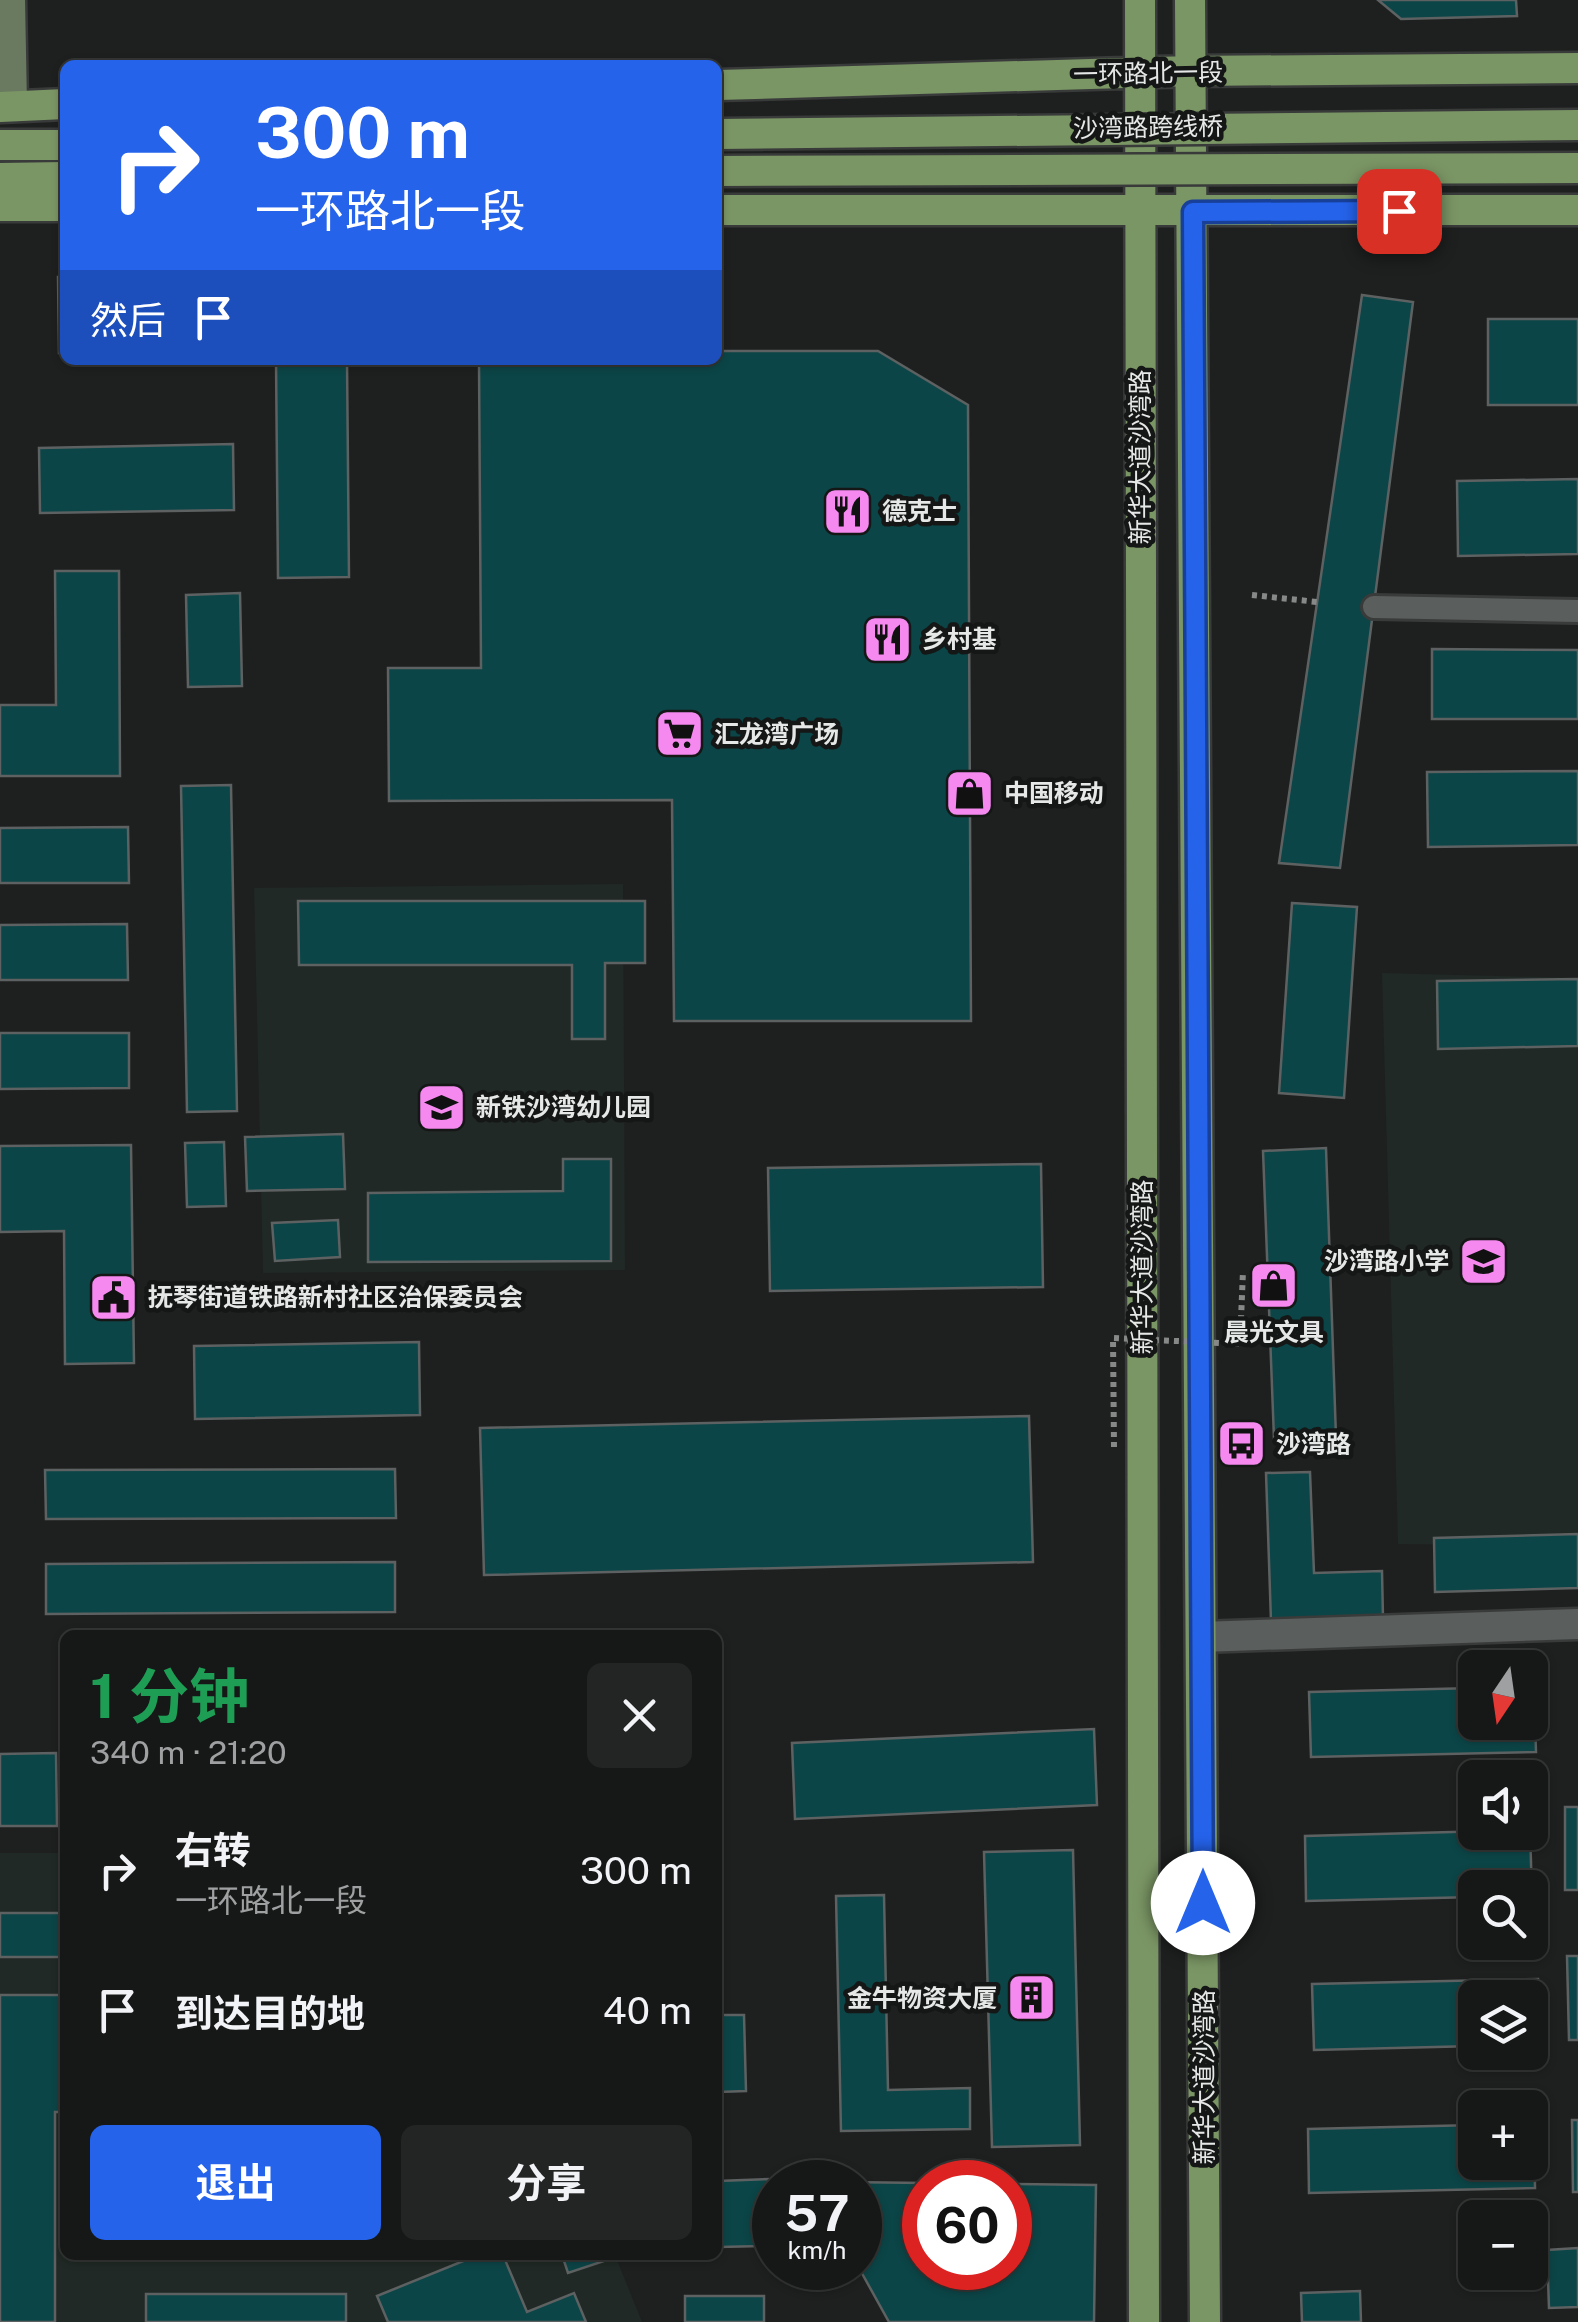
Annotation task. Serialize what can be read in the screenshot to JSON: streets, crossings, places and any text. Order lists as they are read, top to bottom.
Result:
{
  "streets": {
    "main road": ["一环路北一段", "沙湾路跨线桥", "新华大道沙湾路"]
  },
  "crossings": [
    ["一环路北一段", "新华大道沙湾路"]
  ],
  "places": {
    "restaurant": ["德克士", "乡村基"],
    "supermarket": ["汇龙湾广场"],
    "shop": ["中国移动", "晨光文具"],
    "school or university": ["新铁沙湾幼儿园", "沙湾路小学"],
    "public building": ["抚琴街道铁路新村社区治保委员会"],
    "bus stop": ["沙湾路"],
    "building": ["金牛物资大厦"]
  },
  "north": "bottom",
  "page": {
    "turn": ["300 m", "一环路北一段"],
    "then": "然后",
    "heading": ["1 分钟", "340 m · 21:20"],
    "map_buttons": ["+", "−"],
    "list": [
      {
        "name": "右转",
        "note": "一环路北一段",
        "value": "300 m"
      },
      {
        "name": "到达目的地",
        "value": "40 m"
      }
    ],
    "buttons": ["退出", "分享"],
    "speed": "57 km/h",
    "limit": "60"
  }
}
